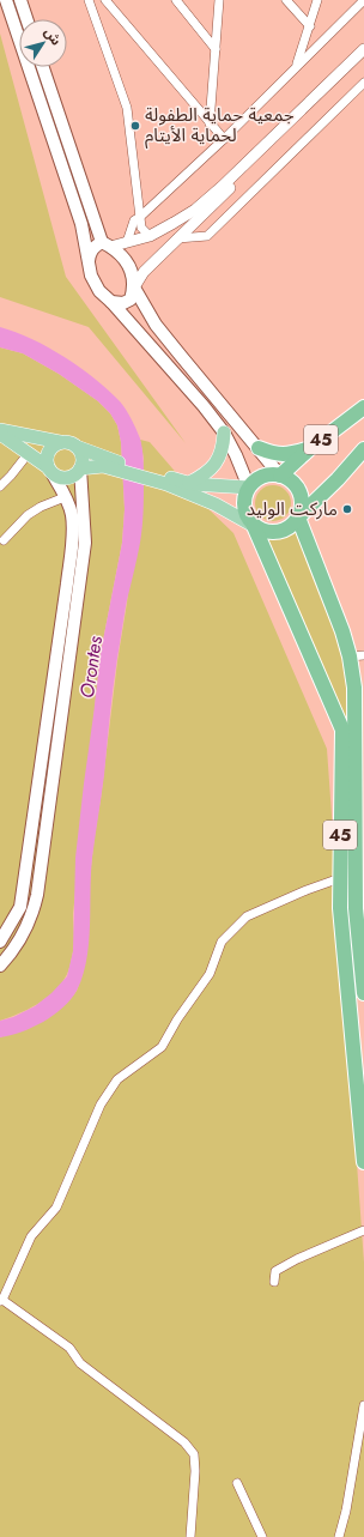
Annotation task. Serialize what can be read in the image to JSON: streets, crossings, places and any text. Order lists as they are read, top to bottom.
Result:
{
  "streets": {
    "highway": ["45"]
  },
  "water": ["Orontes"],
  "places": ["جمعية حماية الطفولة لحماية الأيتام", "ماركت الوليد"],
  "north": "top right"
}
